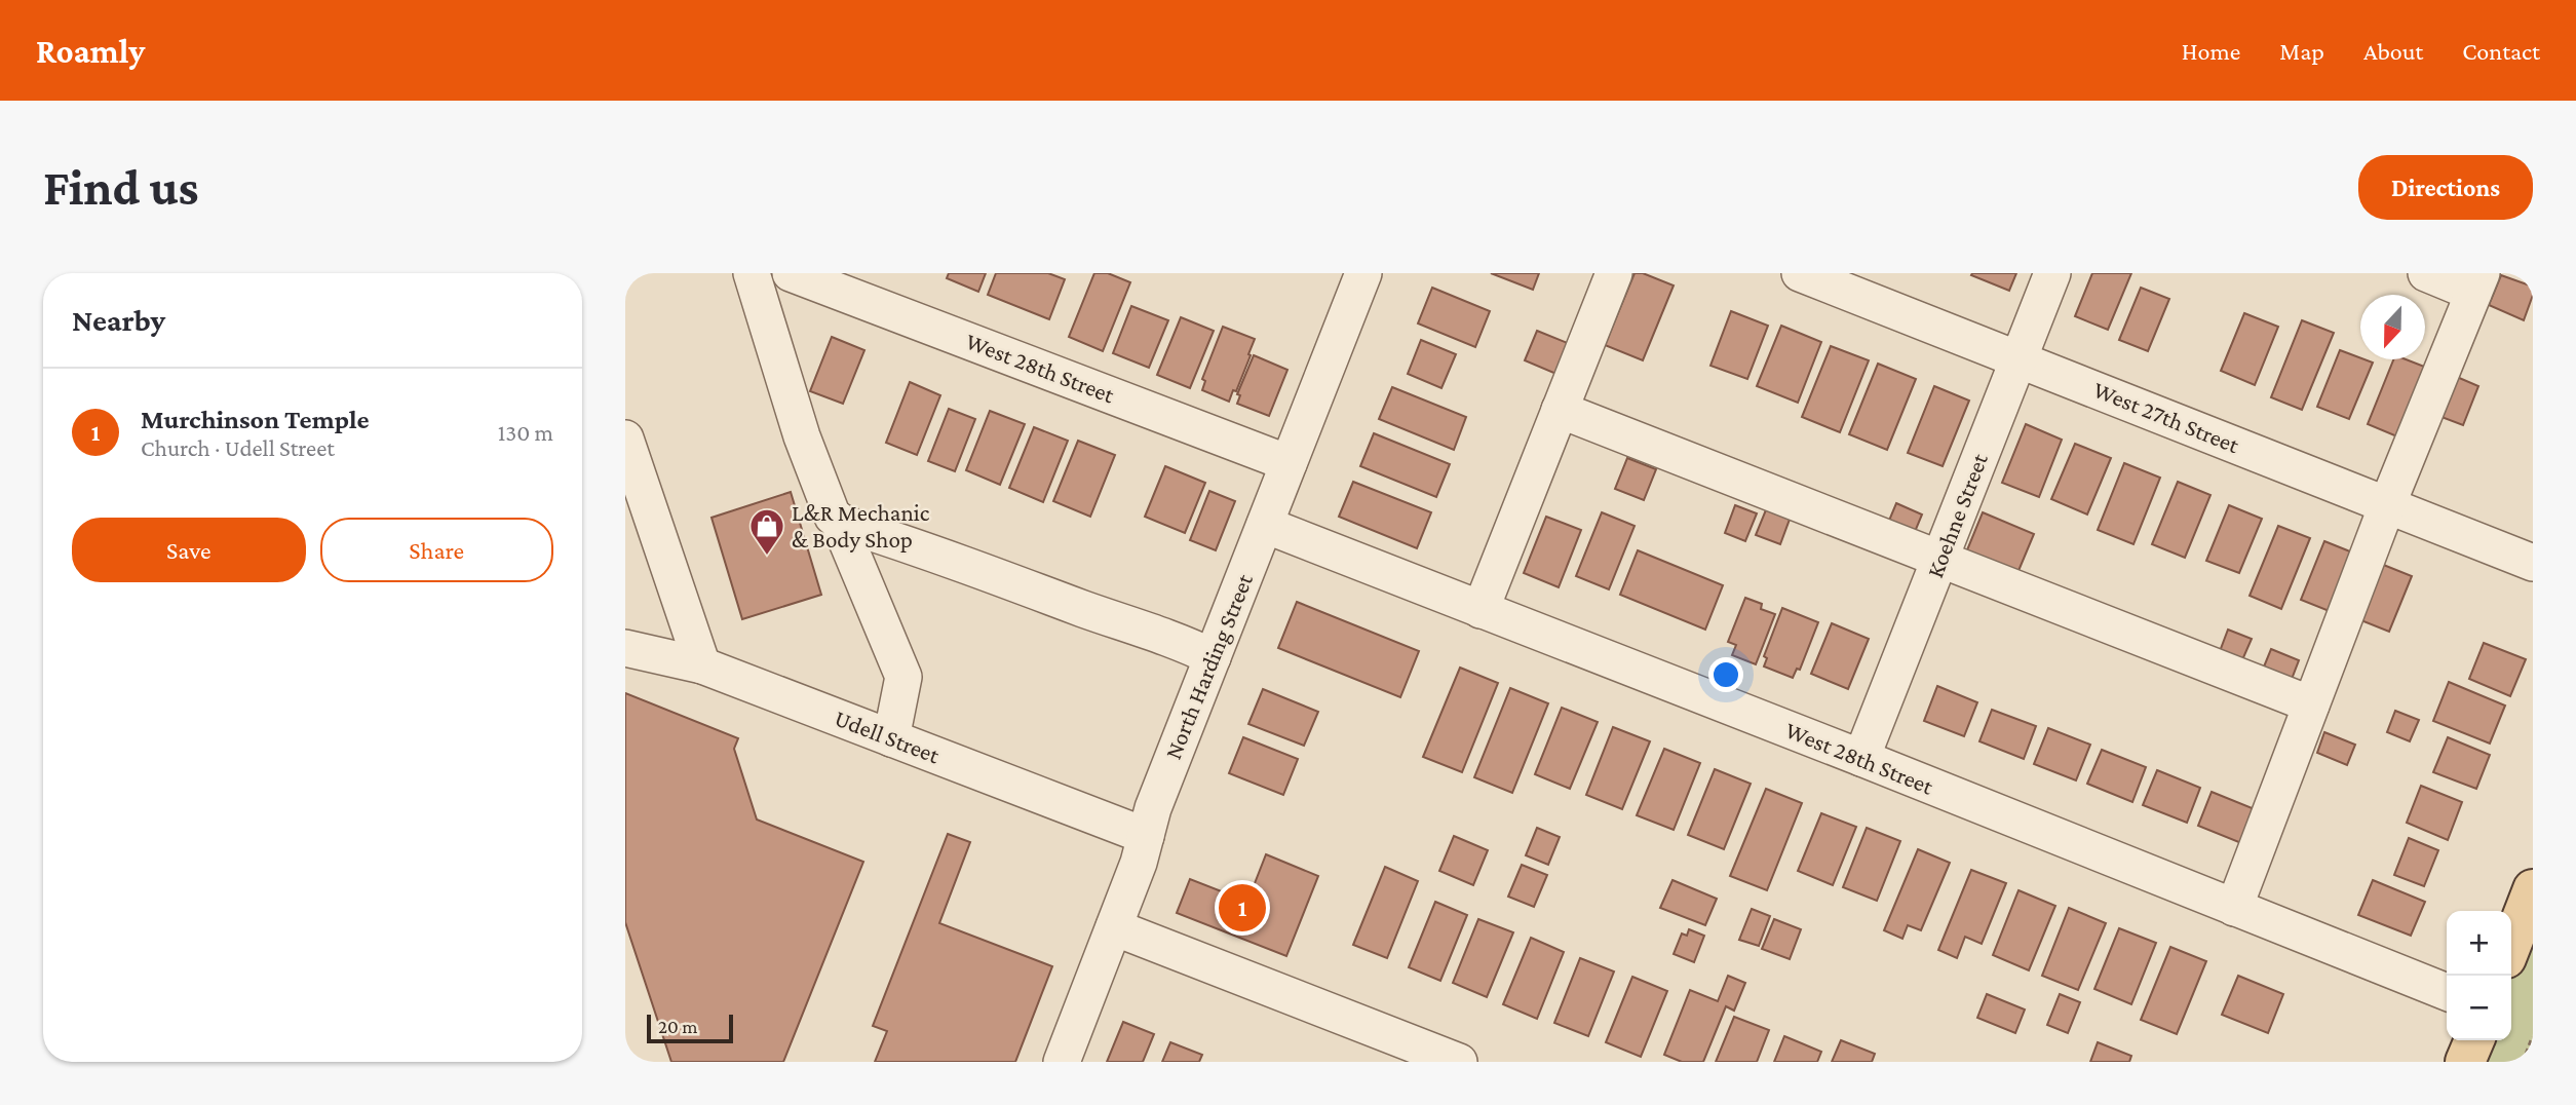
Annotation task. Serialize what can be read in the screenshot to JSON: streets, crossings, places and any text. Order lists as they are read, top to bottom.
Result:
{
  "streets": {
    "street": [
      "West 28th Street",
      "West 27th Street",
      "Koehne Street",
      "North Harding Street",
      "Udell Street"
    ]
  },
  "crossings": [
    ["West 28th Street", "Koehne Street"],
    ["West 28th Street", "North Harding Street"],
    ["West 27th Street", "Koehne Street"],
    ["North Harding Street", "Udell Street"]
  ],
  "places": {
    "shop": ["L&R Mechanic & Body Shop"]
  },
  "scale_bar": "20 m",
  "north": "bottom",
  "page": {
    "header": "Roamly",
    "nav": [
      "Home",
      "Map",
      "About",
      "Contact"
    ],
    "buttons": [
      "Directions",
      ["Save", "Share"]
    ],
    "title": "Find us",
    "heading": "Nearby",
    "list": [
      {
        "mark": "1",
        "name": "Murchinson Temple",
        "note": "Church · Udell Street",
        "value": "130 m"
      }
    ],
    "pins": "1",
    "map_buttons": ["+", "−"],
    "scale": "20 m"
  }
}
